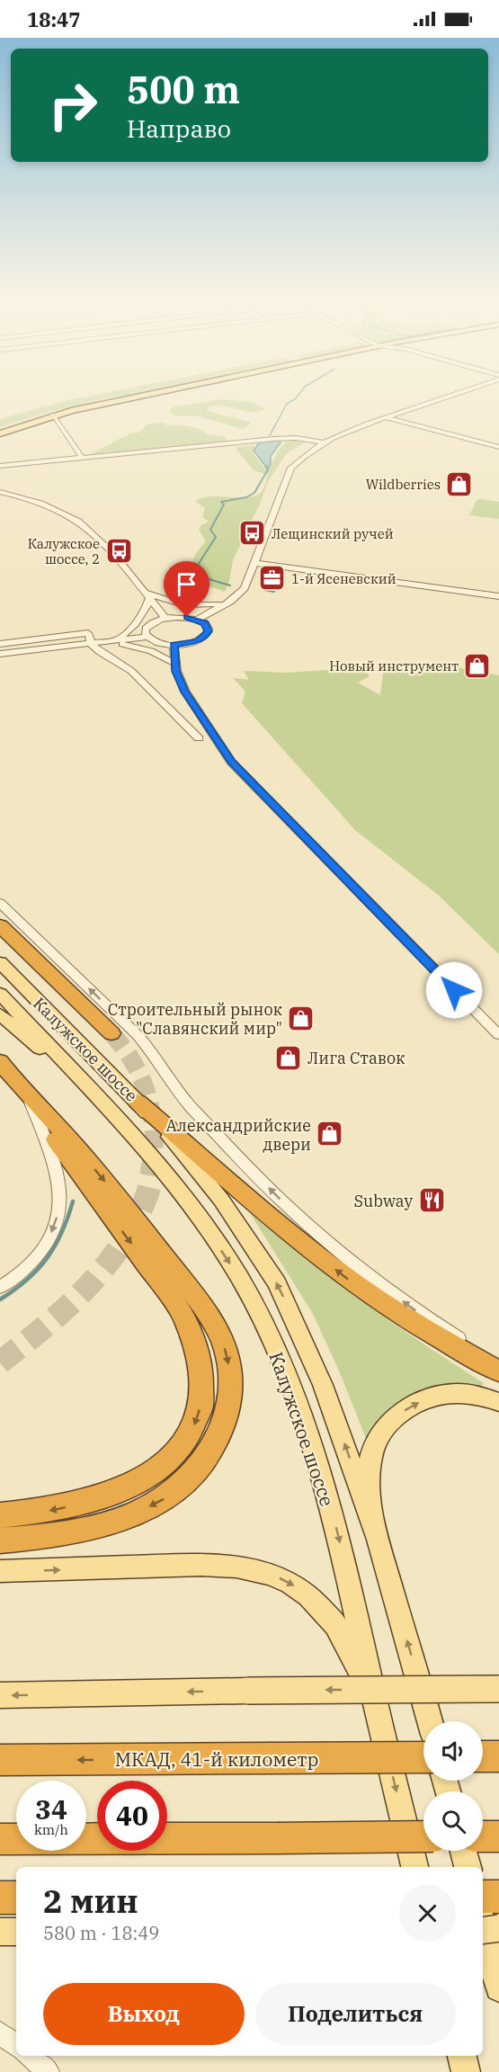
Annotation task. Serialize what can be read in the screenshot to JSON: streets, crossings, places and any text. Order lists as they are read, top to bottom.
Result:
{
  "streets": {
    "highway": ["МКАД, 41-й километр"],
    "main road": ["Калужское шоссе"]
  },
  "places": {
    "shop": [
      "Wildberries",
      "Новый инструмент",
      "Строительный рынок \"Славянский мир\"",
      "Лига Ставок",
      "Александрийские двери"
    ],
    "bus stop": ["Лещинский ручей", "Калужское шоссе, 2"],
    "office": ["1-й Ясеневский"],
    "restaurant": ["Subway"]
  },
  "page": {
    "status": "18:47",
    "turn": ["500 m", "Направо"],
    "speed": "34 km/h",
    "limit": "40",
    "heading": ["2 мин", "580 m · 18:49"],
    "buttons": ["Выход", "Поделиться"]
  }
}
